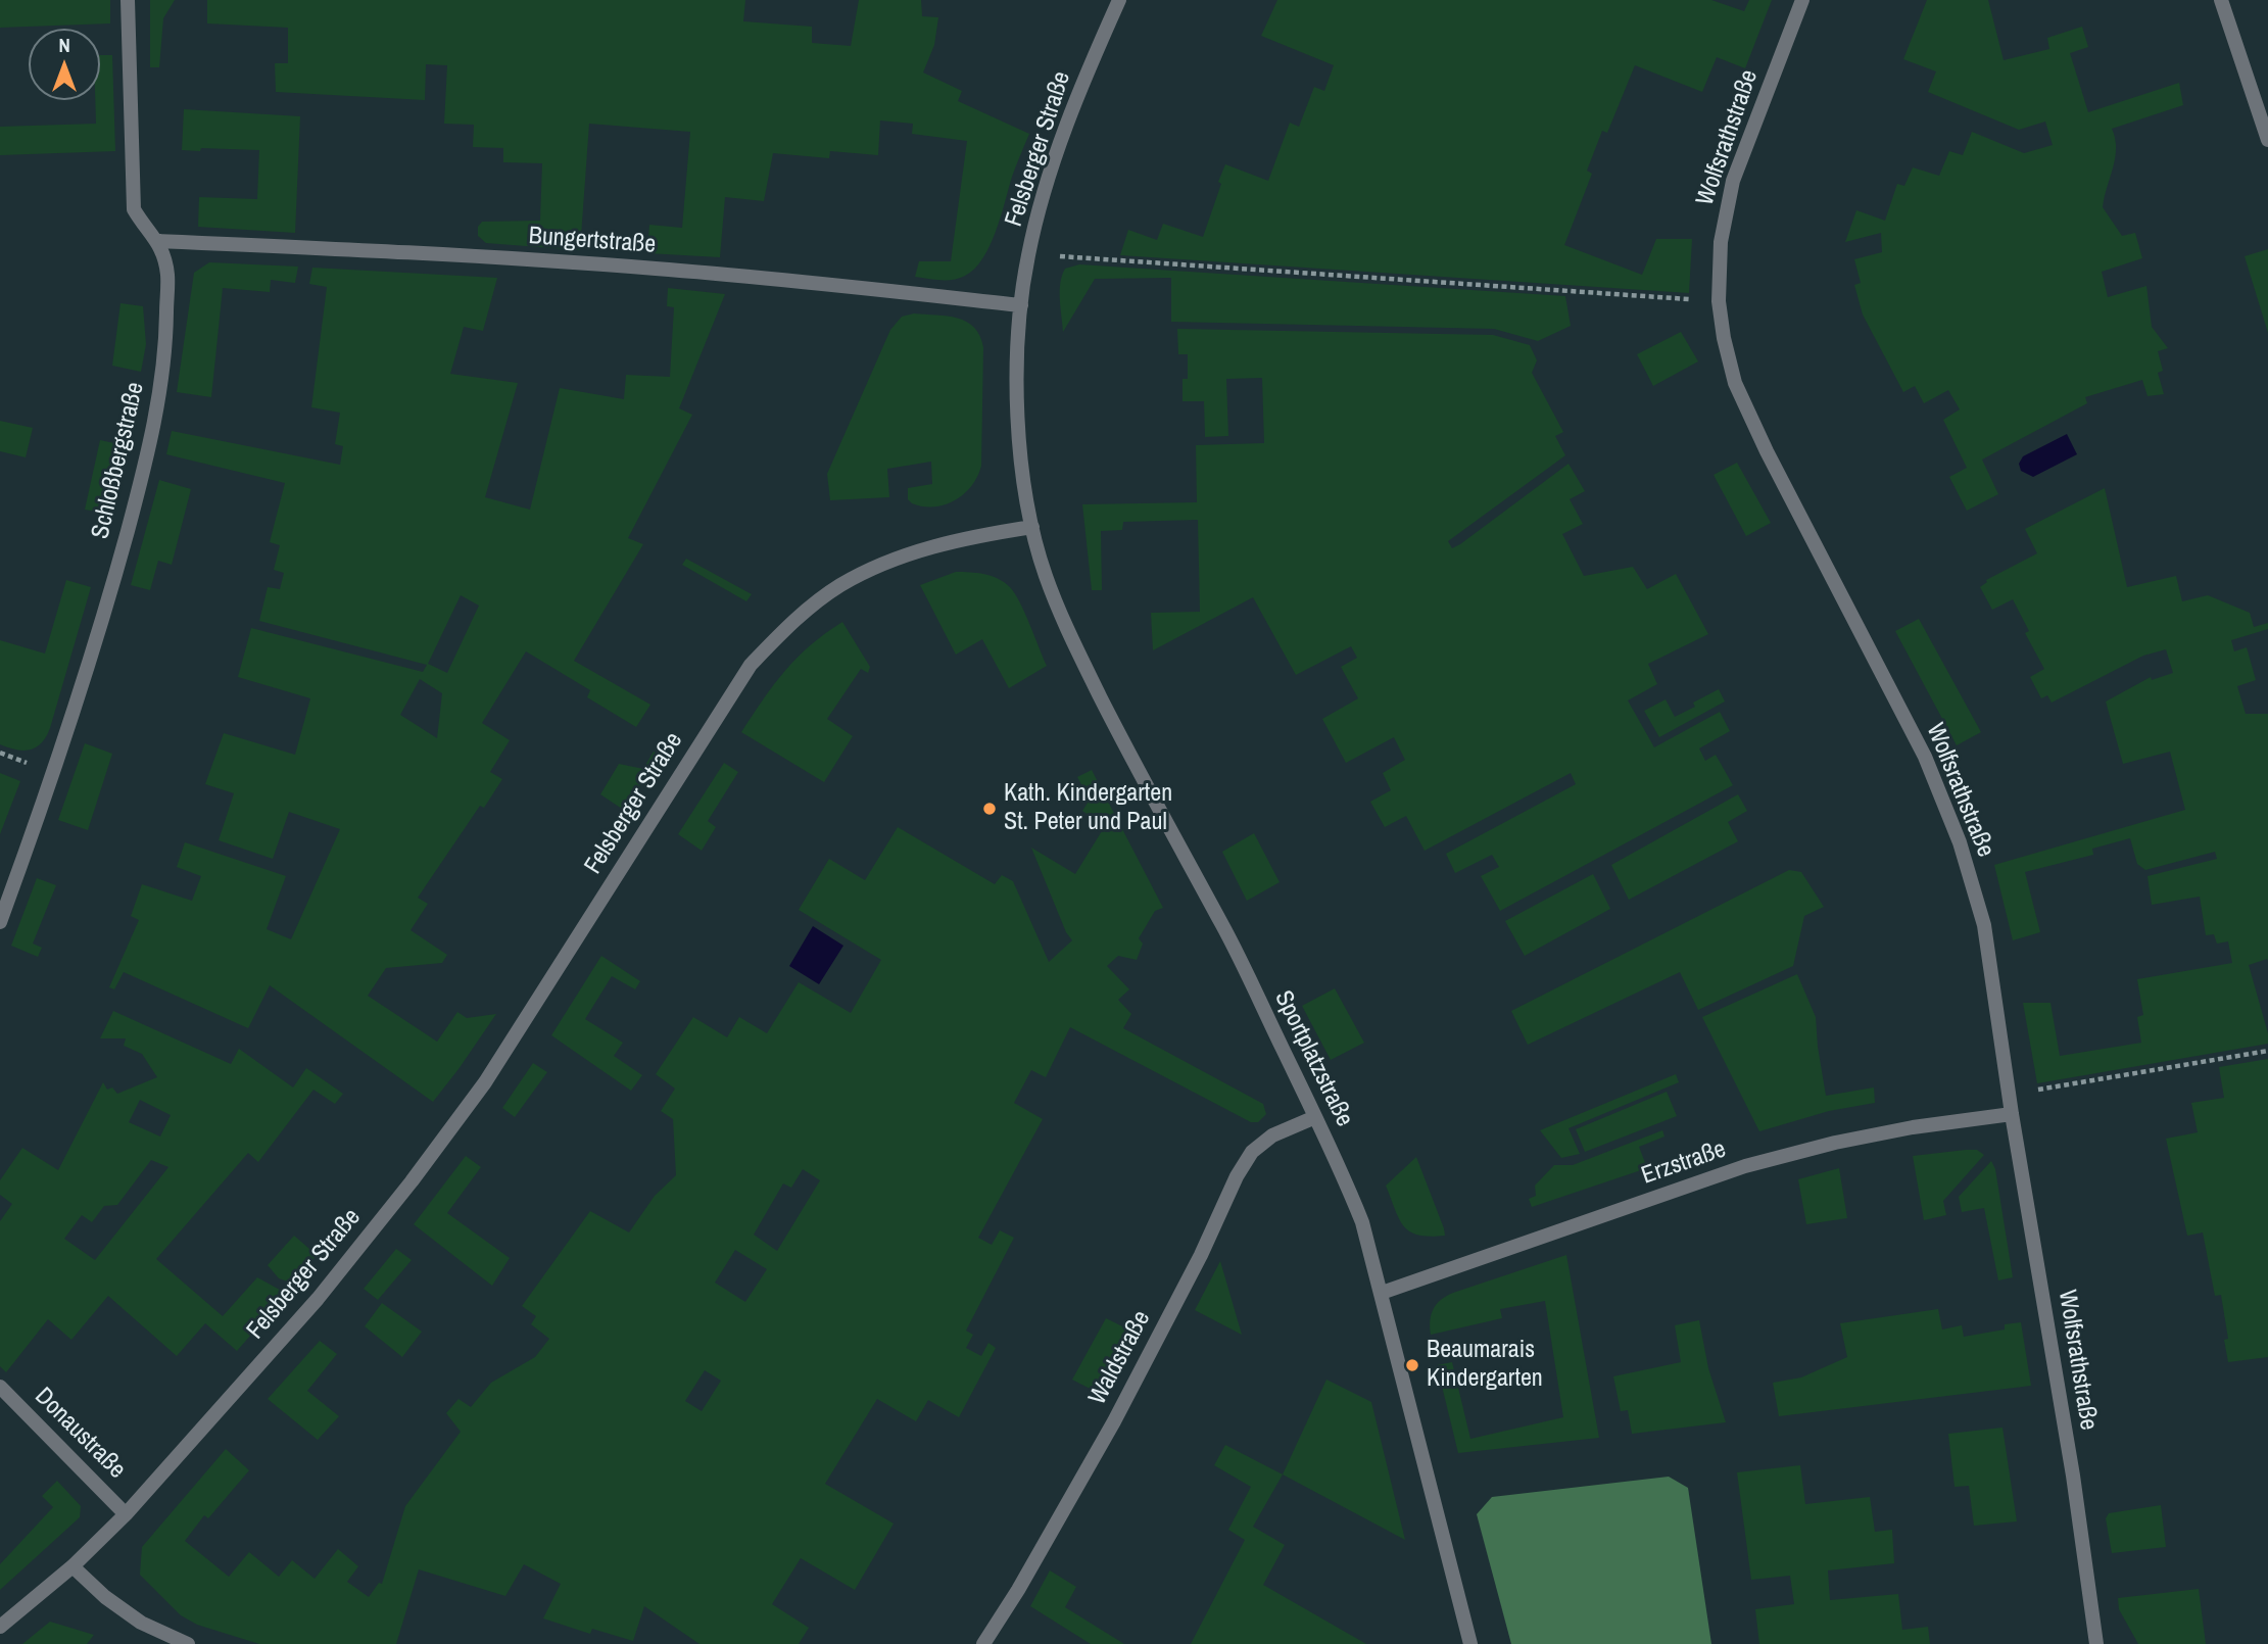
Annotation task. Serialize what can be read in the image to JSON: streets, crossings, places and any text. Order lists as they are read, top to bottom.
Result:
{
  "streets": {
    "street": [
      "Wolfsrathstraße",
      "Felsberger Straße",
      "Bungertstraße",
      "Schloßbergstraße",
      "Sportplatzstraße",
      "Erzstraße",
      "Waldstraße",
      "Donaustraße"
    ]
  },
  "crossings": [
    ["Wolfsrathstraße", "Erzstraße"],
    ["Felsberger Straße", "Bungertstraße"],
    ["Felsberger Straße", "Sportplatzstraße"],
    ["Felsberger Straße", "Donaustraße"],
    ["Bungertstraße", "Schloßbergstraße"],
    ["Sportplatzstraße", "Erzstraße"],
    ["Sportplatzstraße", "Waldstraße"]
  ],
  "places": ["Kath. Kindergarten St. Peter und Paul", "Beaumarais Kindergarten"],
  "north": "top"
}
